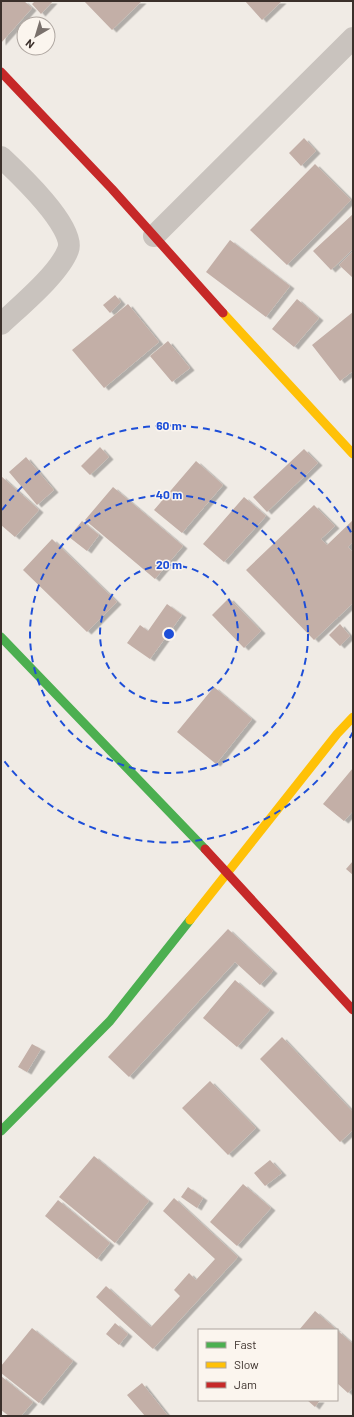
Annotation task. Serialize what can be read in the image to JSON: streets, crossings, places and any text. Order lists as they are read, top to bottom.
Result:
{
  "legend": ["Fast", "Slow", "Jam"],
  "north": "bottom left",
  "rings": ["60 m", "40 m", "20 m"]
}
